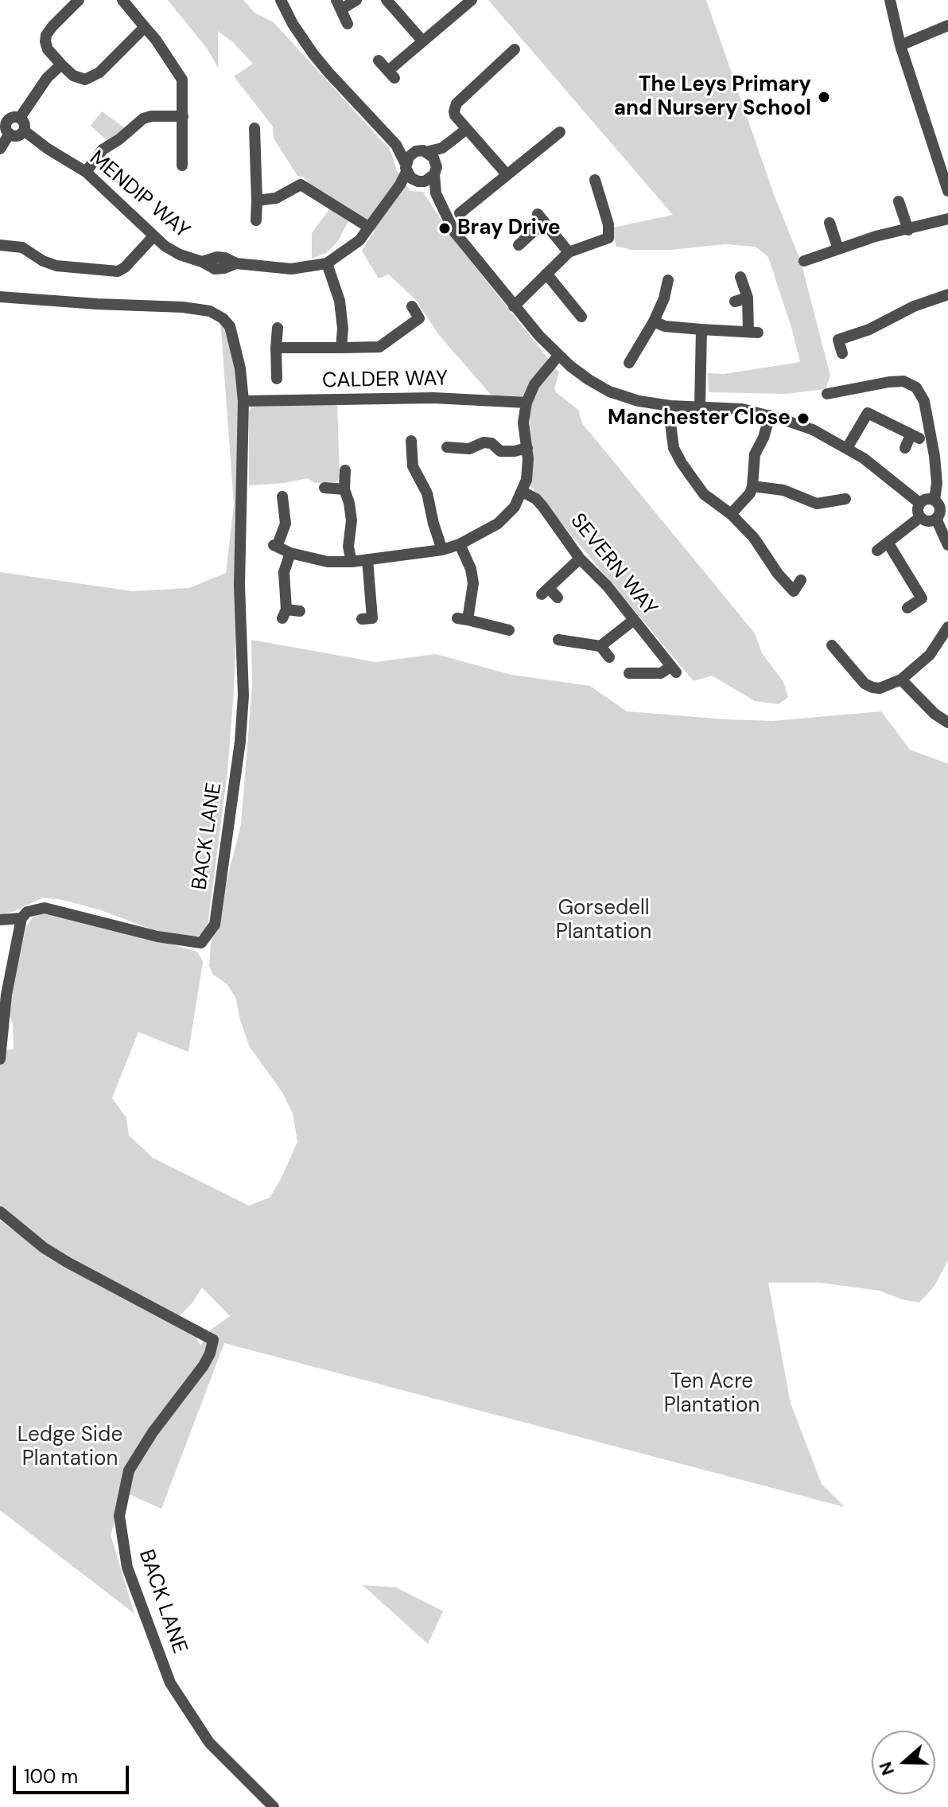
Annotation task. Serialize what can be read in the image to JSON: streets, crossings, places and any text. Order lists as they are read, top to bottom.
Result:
{
  "streets": {
    "street": [
      "MENDIP WAY",
      "CALDER WAY",
      "SEVERN WAY",
      "BACK LANE"
    ]
  },
  "crossings": [
    ["CALDER WAY", "BACK LANE"]
  ],
  "parks": ["Gorsedell Plantation", "Ten Acre Plantation", "Ledge Side Plantation"],
  "places": ["The Leys Primary and Nursery School", "Bray Drive", "Manchester Close"],
  "scale_bar": "100 m",
  "north": "left"
}
